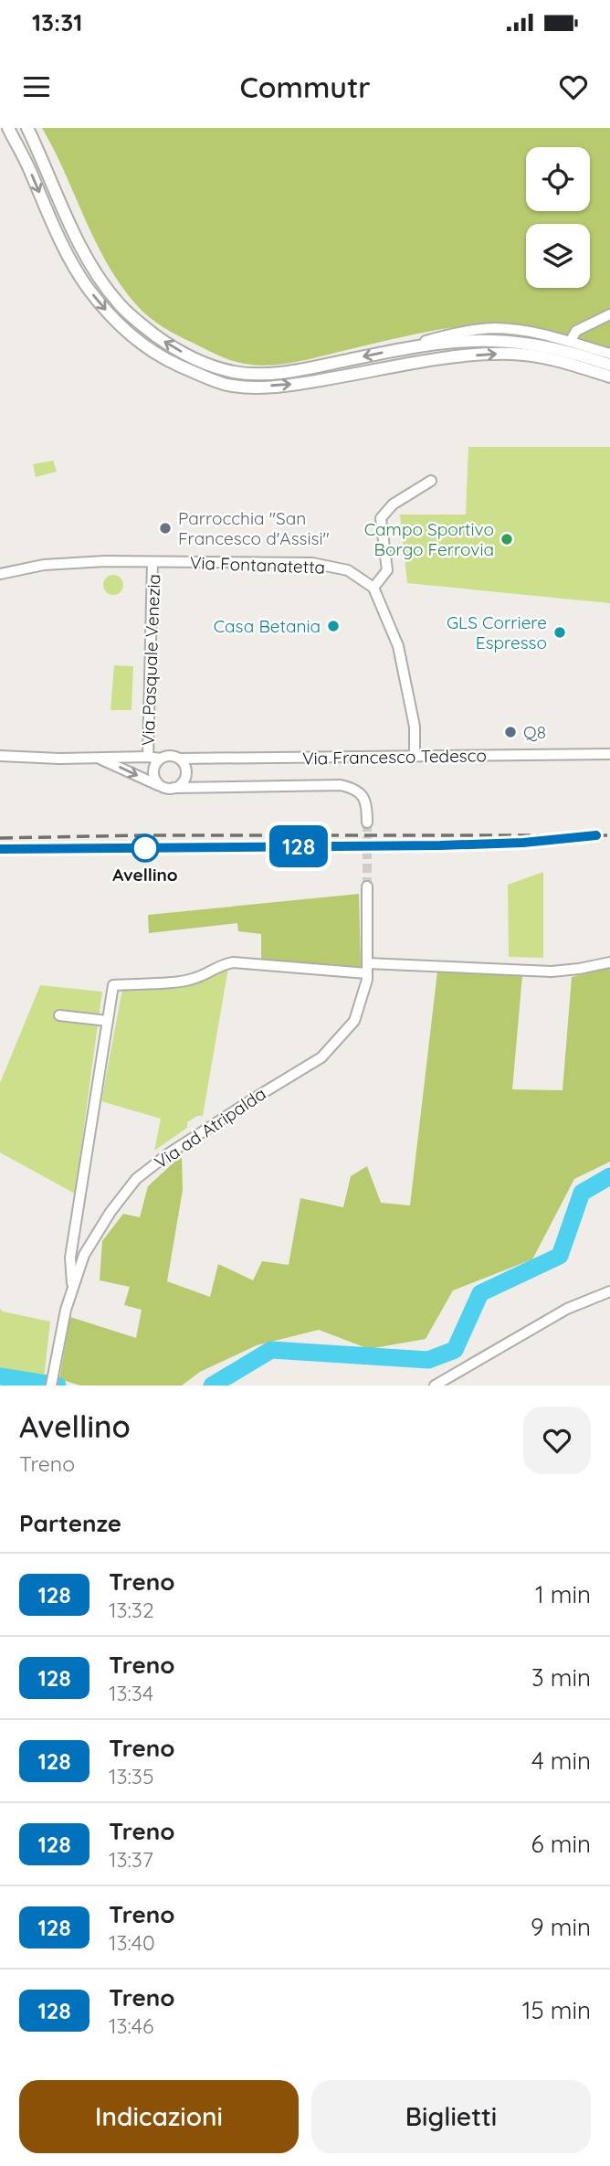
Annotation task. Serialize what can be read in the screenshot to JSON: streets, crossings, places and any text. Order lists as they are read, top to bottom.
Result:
{
  "streets": {
    "street": [
      "Via Fontanatetta",
      "Via Pasquale Venezia",
      "Via Francesco Tedesco",
      "Via ad Atripalda"
    ]
  },
  "crossings": [
    ["Via Fontanatetta", "Via Pasquale Venezia"]
  ],
  "places": [
    "Parrocchia \"San Francesco d'Assisi\"",
    "Campo Sportivo Borgo Ferrovia",
    "Casa Betania",
    "GLS Corriere Espresso",
    "Q8",
    "Avellino"
  ],
  "page": {
    "status": "13:31",
    "header": "Commutr",
    "on_map": "128",
    "heading": [
      ["Avellino", "Treno"],
      "Partenze"
    ],
    "list": [
      {
        "mark": "128",
        "name": "Treno",
        "note": "13:32",
        "value": "1 min"
      },
      {
        "mark": "128",
        "name": "Treno",
        "note": "13:34",
        "value": "3 min"
      },
      {
        "mark": "128",
        "name": "Treno",
        "note": "13:35",
        "value": "4 min"
      },
      {
        "mark": "128",
        "name": "Treno",
        "note": "13:37",
        "value": "6 min"
      },
      {
        "mark": "128",
        "name": "Treno",
        "note": "13:40",
        "value": "9 min"
      },
      {
        "mark": "128",
        "name": "Treno",
        "note": "13:46",
        "value": "15 min"
      }
    ],
    "buttons": ["Indicazioni", "Biglietti"]
  }
}
